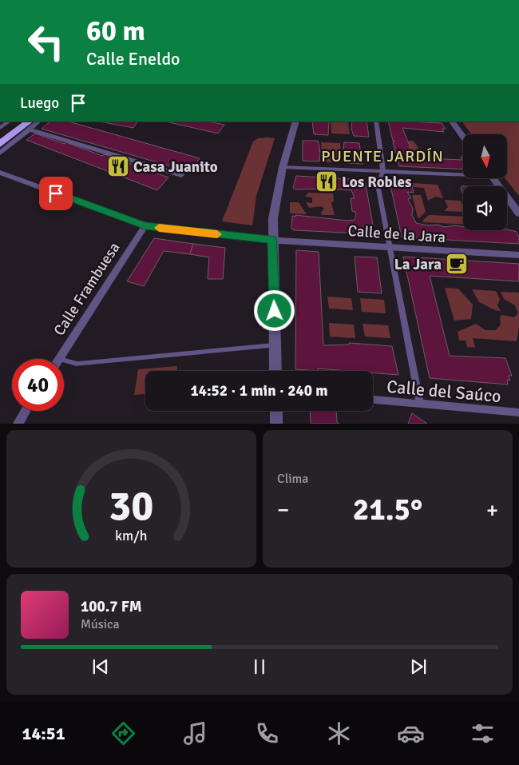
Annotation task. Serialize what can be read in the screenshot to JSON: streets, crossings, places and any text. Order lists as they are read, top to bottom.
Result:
{
  "streets": {
    "street": ["Calle de la Jara", "Calle Frambuesa", "Calle del Saúco"]
  },
  "crossings": [
    ["Calle de la Jara", "Calle Frambuesa"]
  ],
  "districts": ["PUENTE JARDÍN"],
  "places": {
    "restaurant": ["Casa Juanito", "Los Robles"],
    "cafe": ["La Jara"]
  },
  "north": "bottom",
  "page": {
    "turn": ["60 m", "Calle Eneldo"],
    "then": "Luego",
    "limit": "40",
    "trip": "14:52 · 1 min · 240 m",
    "tile": "Clima",
    "heat": ["−", "21.5°", "+"],
    "song": ["100.7 FM", "Música"],
    "tabs": "14:51",
    "gauge": ["30", "km/h"]
  }
}
